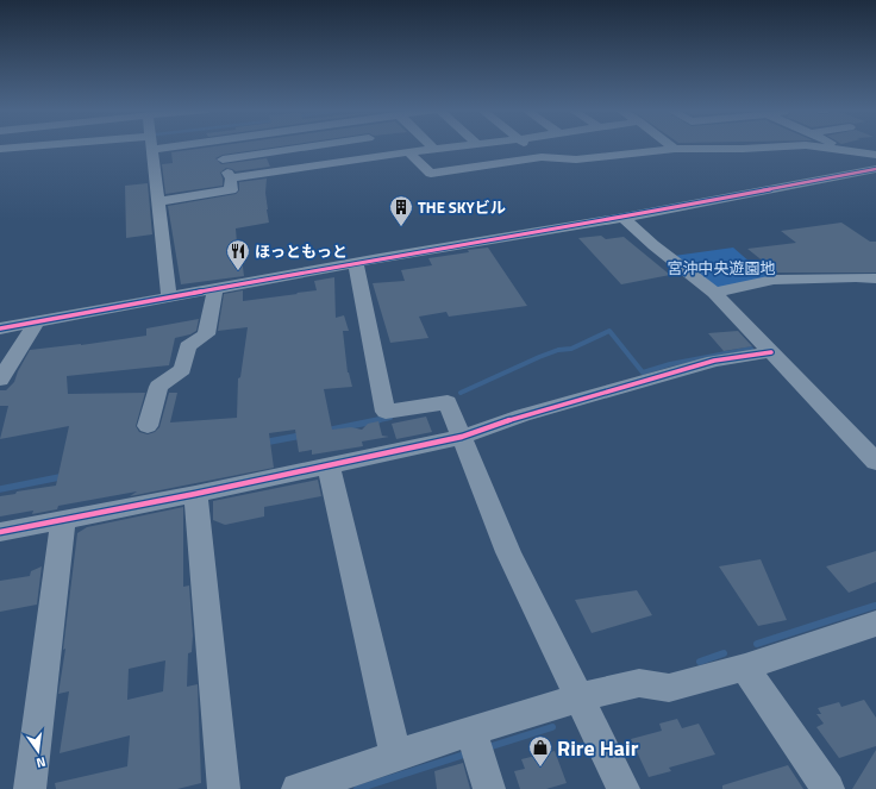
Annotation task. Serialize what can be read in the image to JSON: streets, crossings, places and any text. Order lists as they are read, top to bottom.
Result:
{
  "parks": ["宮沖中央遊園地"],
  "places": {
    "building": ["THE SKYビル"],
    "restaurant": ["ほっともっと"],
    "shop": ["Rire Hair"]
  },
  "north": "bottom"
}
